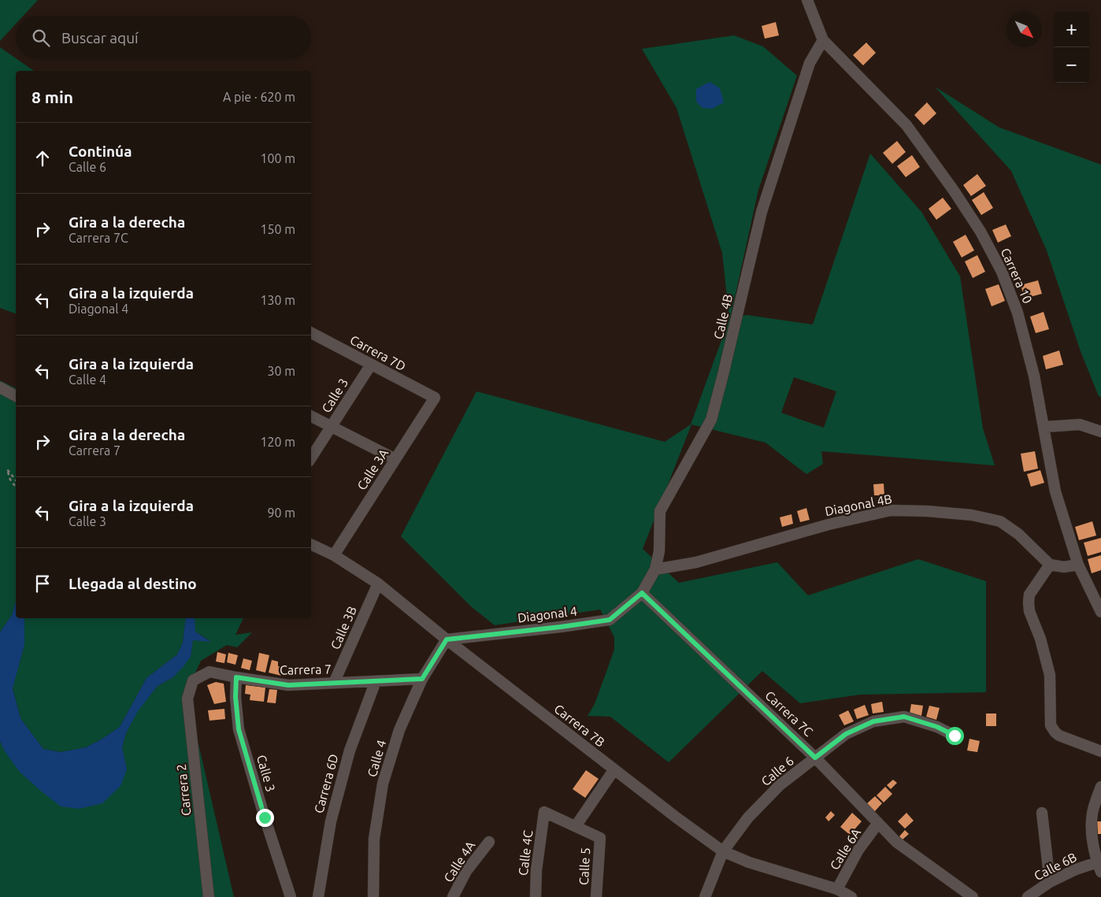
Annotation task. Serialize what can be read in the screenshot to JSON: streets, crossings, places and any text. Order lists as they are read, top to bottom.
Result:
{
  "streets": {
    "street": [
      "Carrera 10",
      "Calle 4B",
      "Carrera 7D",
      "Calle 3",
      "Calle 3A",
      "Diagonal 4B",
      "Diagonal 4",
      "Calle 3B",
      "Carrera 7",
      "Carrera 7C",
      "Carrera 7B",
      "Calle 4",
      "Calle 6",
      "Carrera 6D",
      "Carrera 2",
      "Calle 6A",
      "Calle 4C",
      "Calle 4A",
      "Calle 5",
      "Calle 6B"
    ]
  },
  "crossings": [
    ["Carrera 10", "Calle 4B"],
    ["Calle 4B", "Diagonal 4B"],
    ["Calle 4B", "Diagonal 4"],
    ["Calle 4B", "Carrera 7C"],
    ["Carrera 7D", "Calle 3"],
    ["Carrera 7D", "Calle 3A"],
    ["Calle 3", "Carrera 7"],
    ["Calle 3A", "Carrera 7B"],
    ["Diagonal 4", "Carrera 7C"],
    ["Diagonal 4", "Carrera 7B"],
    ["Diagonal 4", "Calle 4"],
    ["Calle 3B", "Carrera 7"],
    ["Calle 3B", "Carrera 7B"],
    ["Carrera 7", "Calle 4"],
    ["Carrera 7", "Carrera 6D"],
    ["Carrera 7", "Carrera 2"],
    ["Carrera 7C", "Calle 6"],
    ["Carrera 7C", "Calle 6A"],
    ["Carrera 7B", "Calle 4"],
    ["Carrera 7B", "Calle 6"],
    ["Carrera 7B", "Calle 6A"],
    ["Calle 4C", "Calle 5"]
  ],
  "north": "bottom right",
  "page": {
    "map_buttons": ["+", "−"],
    "search": "Buscar aquí",
    "heading": ["8 min", "A pie · 620 m"],
    "list": [
      ["Continúa", "Calle 6", "100 m"],
      ["Gira a la derecha", "Carrera 7C", "150 m"],
      ["Gira a la izquierda", "Diagonal 4", "130 m"],
      ["Gira a la izquierda", "Calle 4", "30 m"],
      ["Gira a la derecha", "Carrera 7", "120 m"],
      ["Gira a la izquierda", "Calle 3", "90 m"],
      "Llegada al destino"
    ]
  }
}
